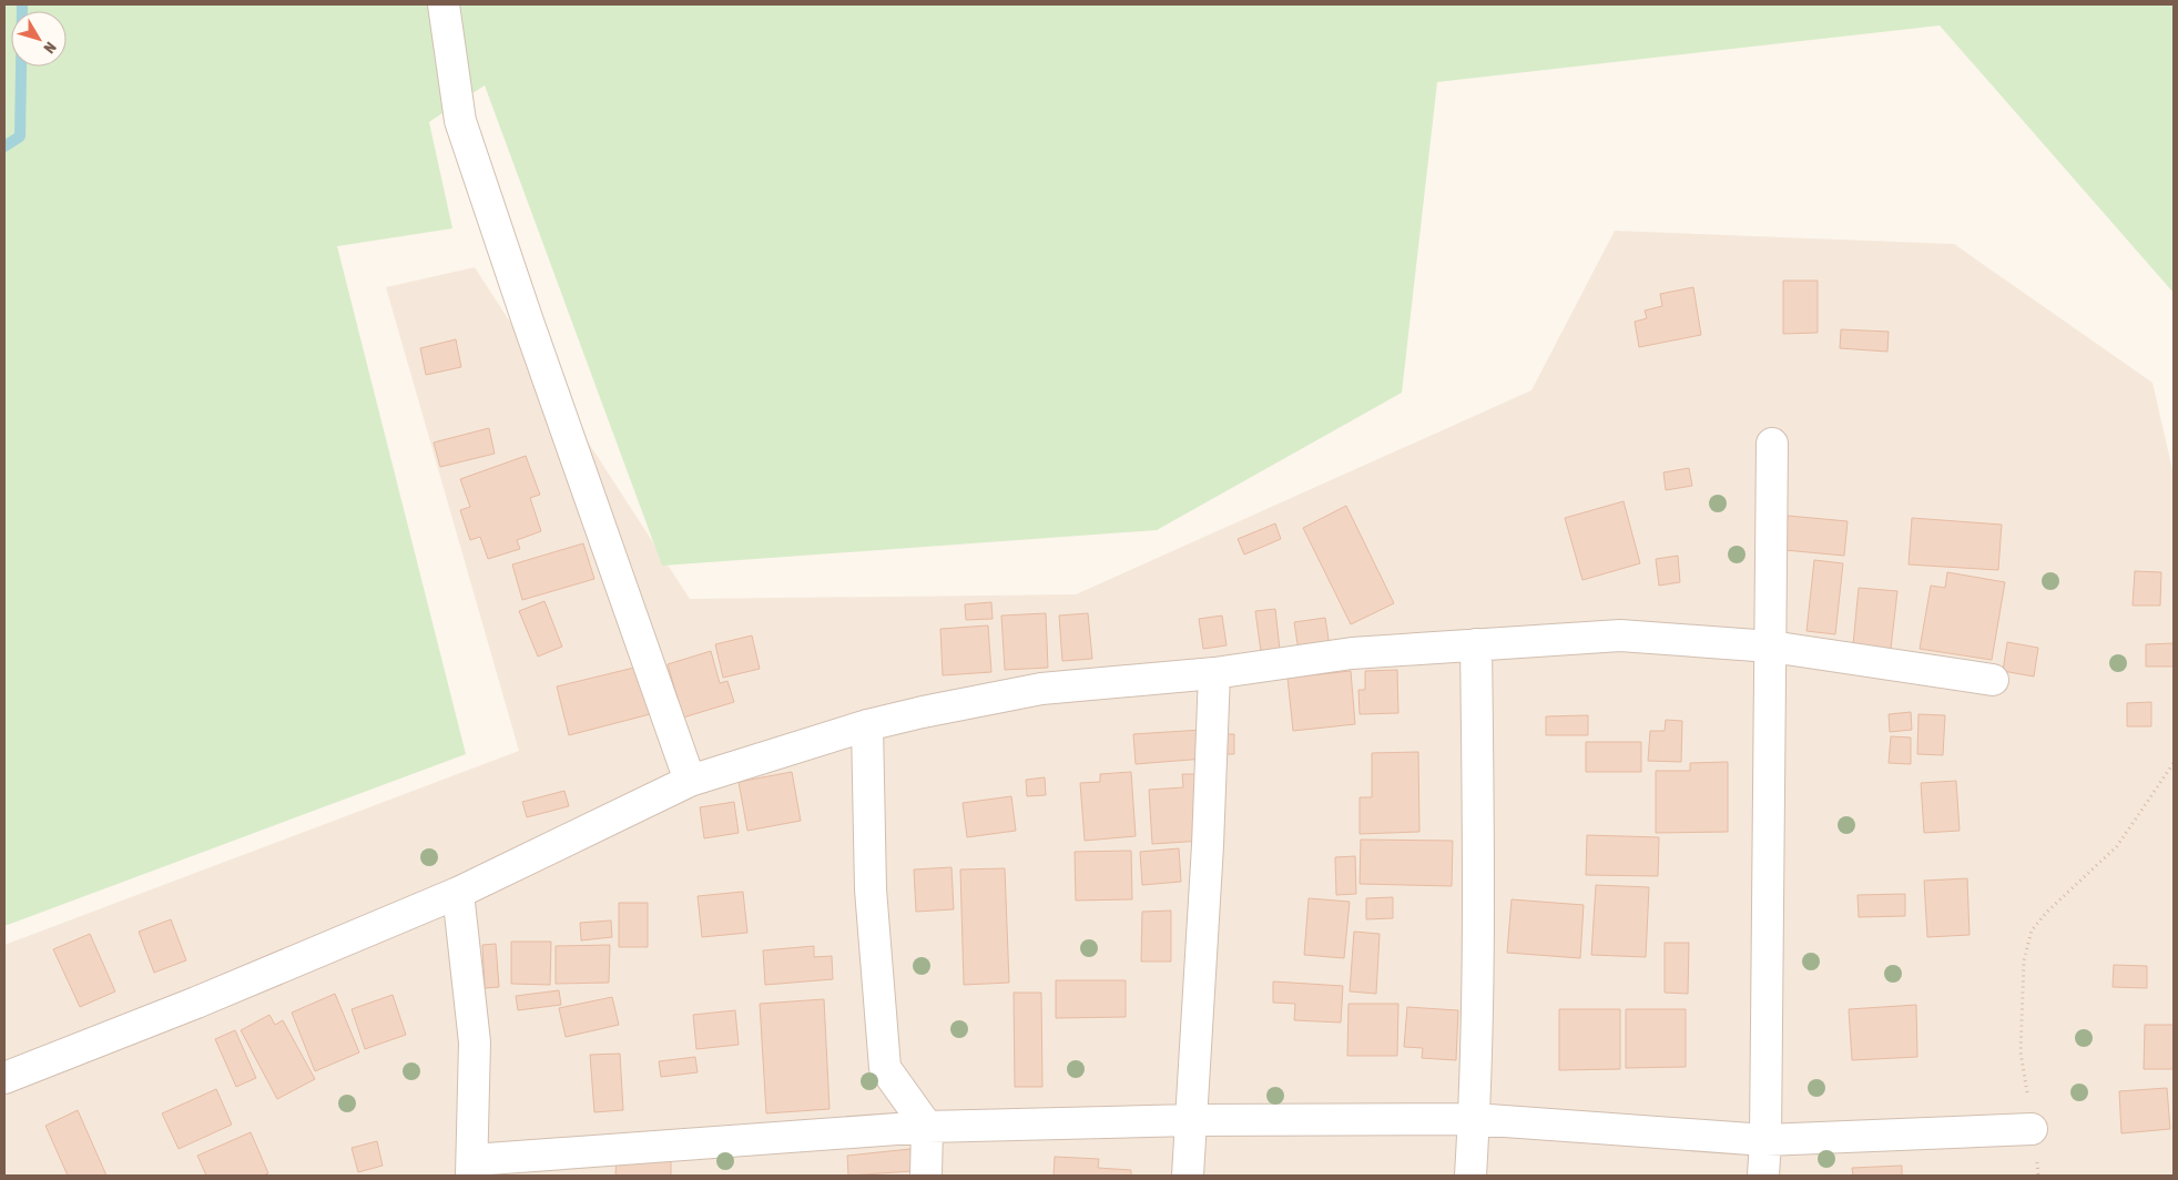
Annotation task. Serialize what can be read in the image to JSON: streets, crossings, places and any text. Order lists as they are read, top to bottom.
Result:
{
  "north": "bottom right"
}
